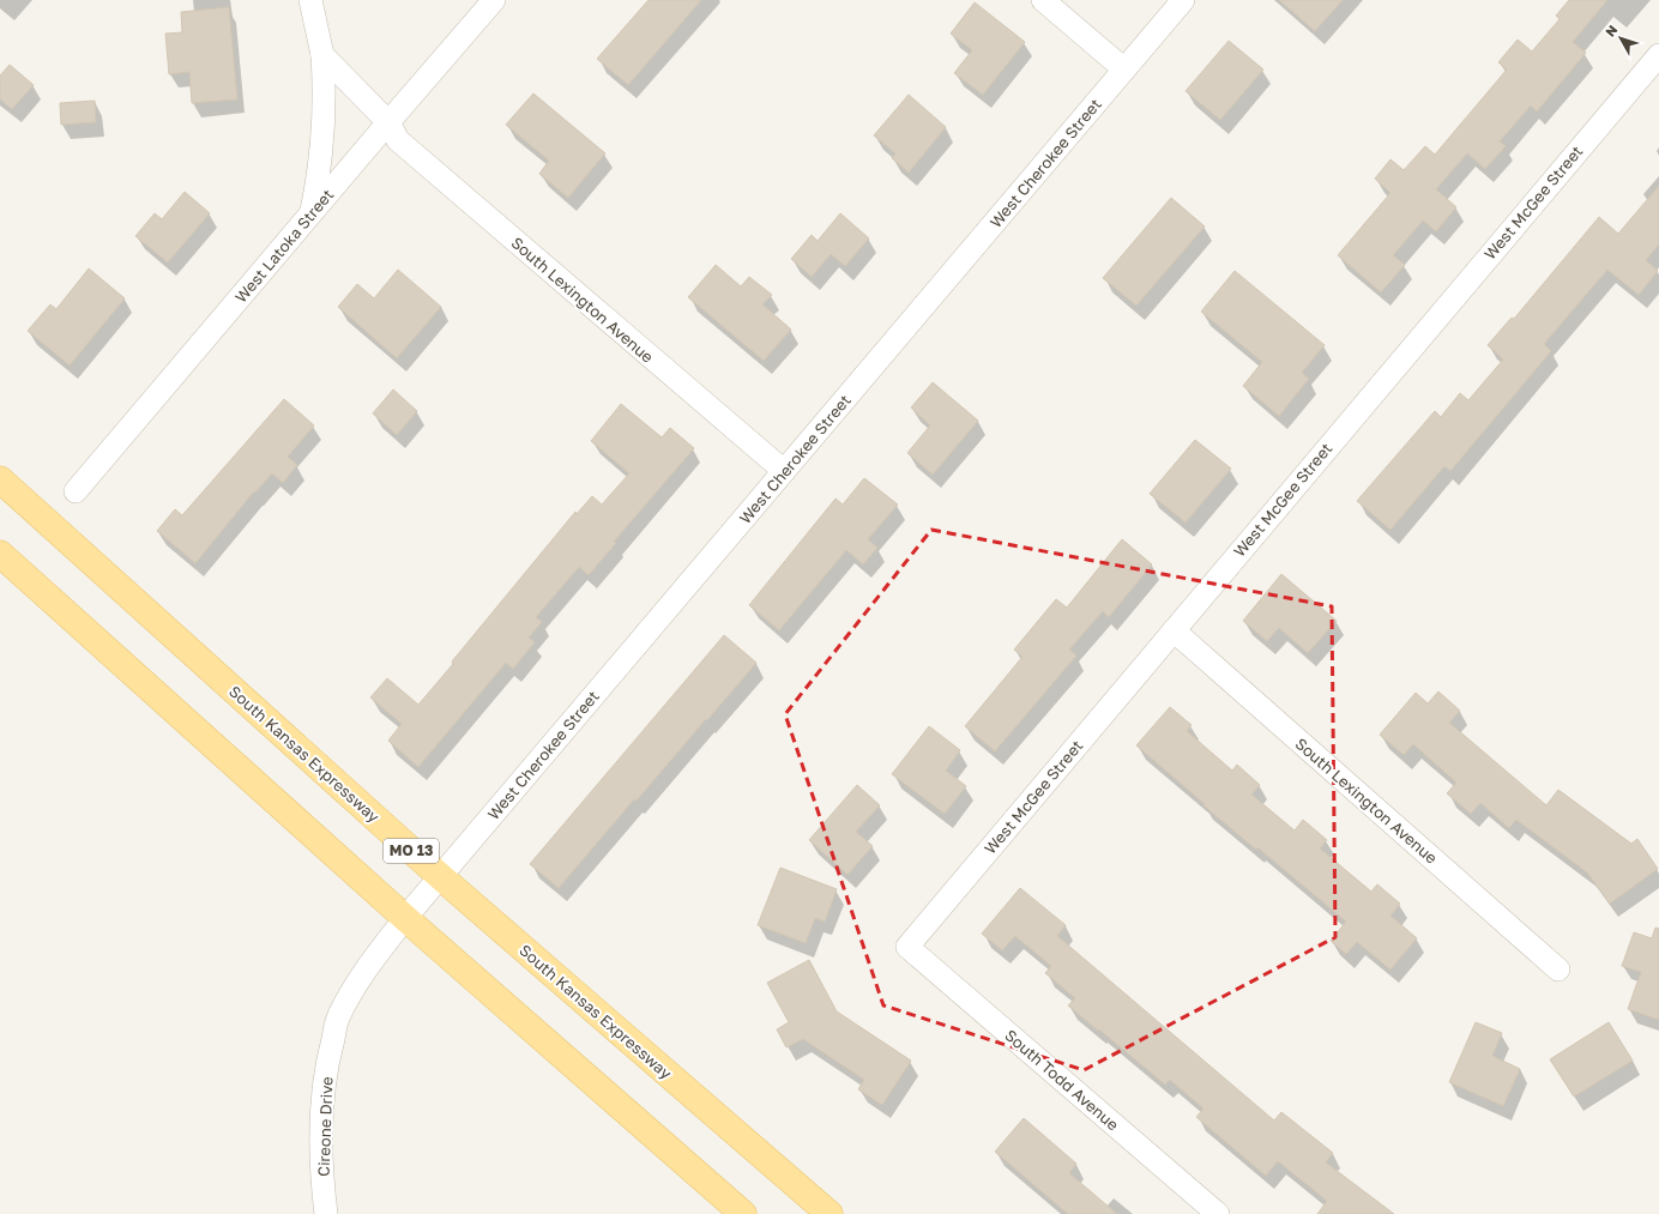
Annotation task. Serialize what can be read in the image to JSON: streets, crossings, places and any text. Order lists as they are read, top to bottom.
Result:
{
  "streets": {
    "main road": ["South Kansas Expressway", "MO 13"],
    "street": [
      "West Cherokee Street",
      "West McGee Street",
      "West Latoka Street",
      "South Lexington Avenue",
      "South Todd Avenue",
      "Cireone Drive"
    ]
  },
  "crossings": [
    ["West Cherokee Street", "South Lexington Avenue"],
    ["West Cherokee Street", "South Kansas Expressway"],
    ["West Cherokee Street", "Cireone Drive"],
    ["West McGee Street", "South Lexington Avenue"],
    ["West McGee Street", "South Todd Avenue"],
    ["West Latoka Street", "South Lexington Avenue"]
  ],
  "north": "top left"
}
